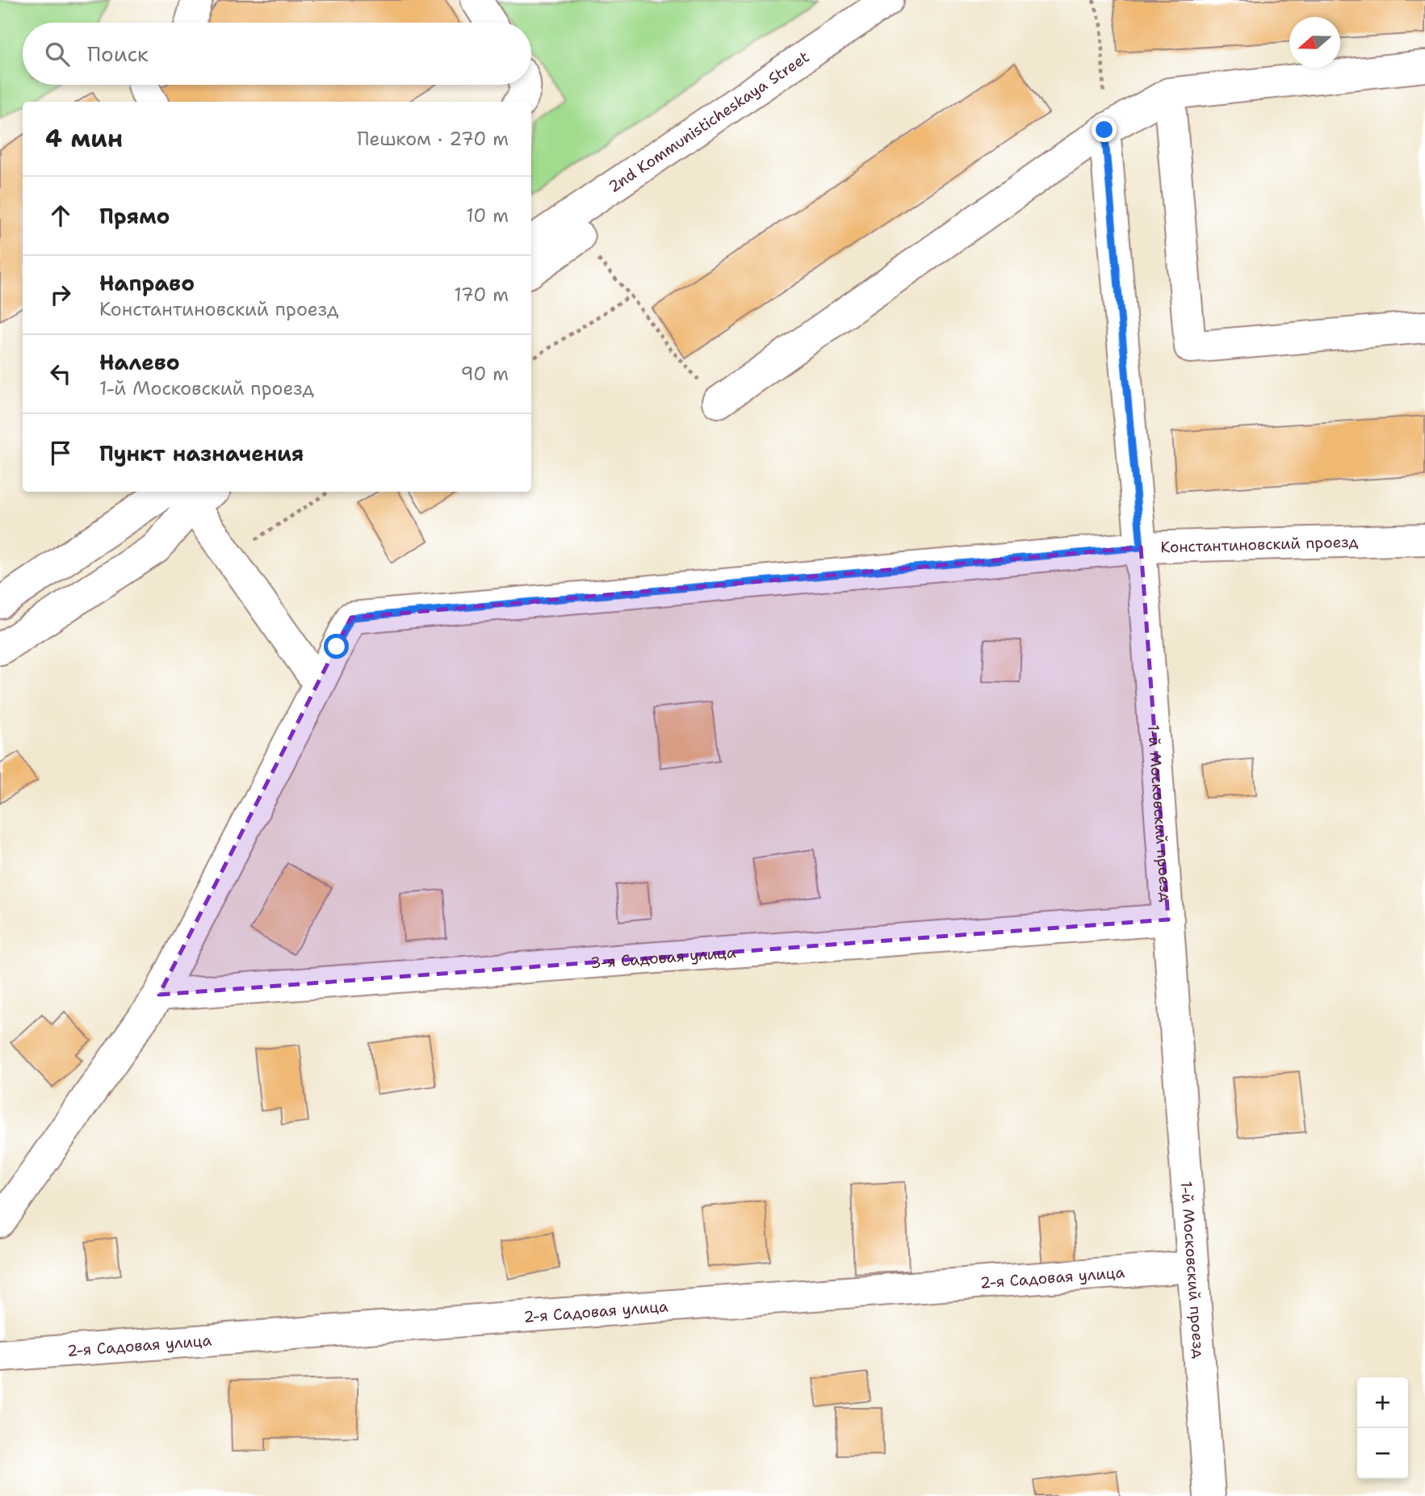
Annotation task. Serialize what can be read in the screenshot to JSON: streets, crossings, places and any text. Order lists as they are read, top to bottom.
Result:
{
  "streets": {
    "street": [
      "2nd Kommunisticheskaya Street",
      "Константиновский проезд",
      "1-й Московский проезд",
      "3-я Садовая улица",
      "2-я Садовая улица"
    ]
  },
  "crossings": [
    ["Константиновский проезд", "1-й Московский проезд"],
    ["1-й Московский проезд", "3-я Садовая улица"],
    ["1-й Московский проезд", "2-я Садовая улица"]
  ],
  "north": "left",
  "page": {
    "search": "Поиск",
    "heading": ["4 мин", "Пешком · 270 m"],
    "list": [
      ["Прямо", "10 m"],
      ["Направо", "Константиновский проезд", "170 m"],
      ["Налево", "1-й Московский проезд", "90 m"],
      "Пункт назначения"
    ],
    "map_buttons": ["+", "−"]
  }
}
